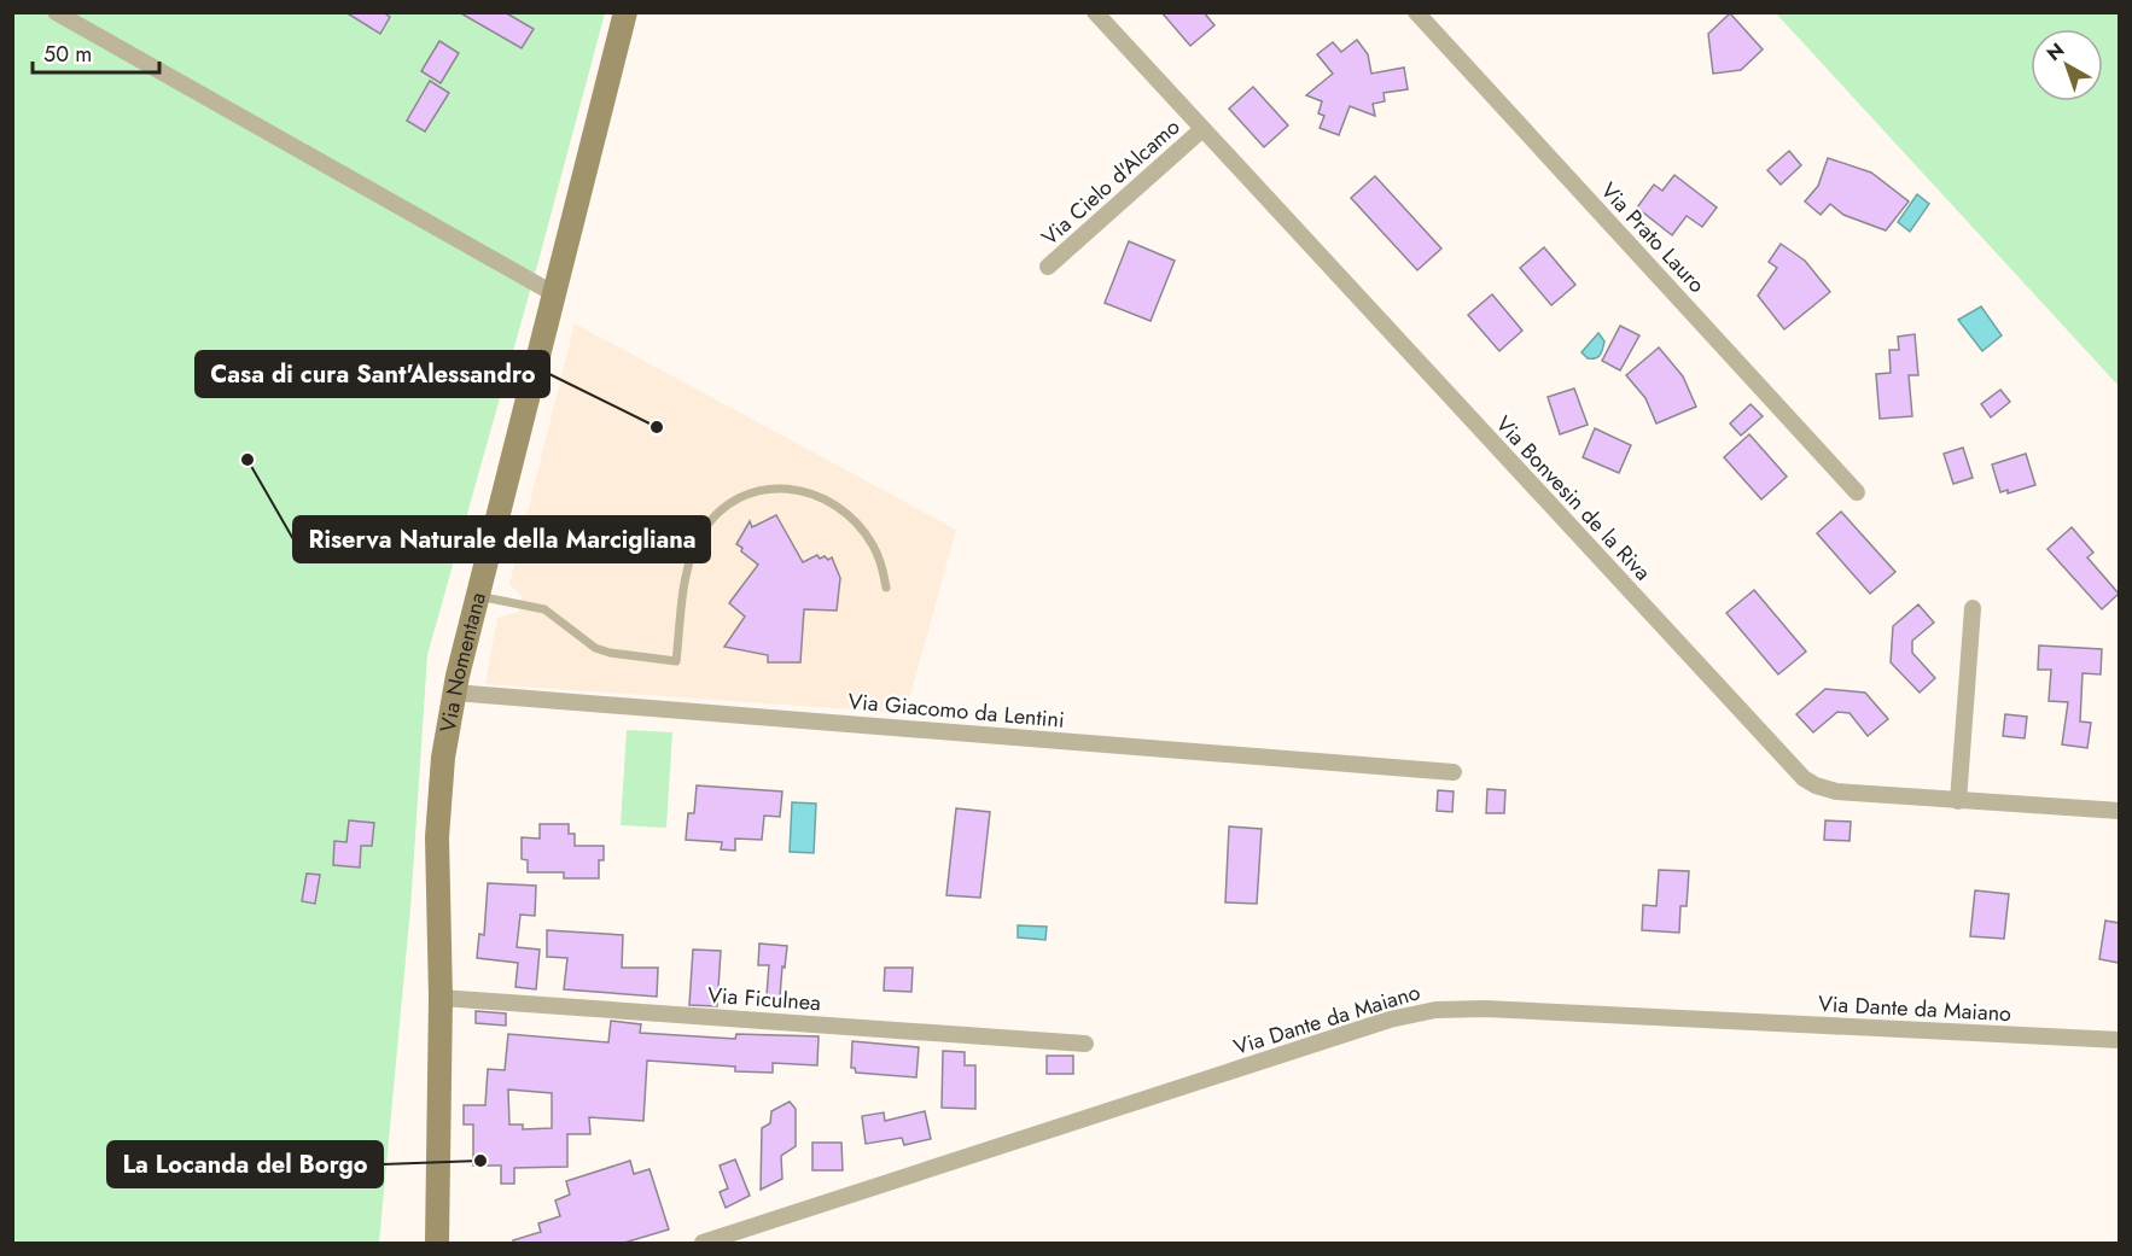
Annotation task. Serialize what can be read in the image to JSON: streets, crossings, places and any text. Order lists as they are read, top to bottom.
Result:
{
  "streets": {
    "main road": ["Via Nomentana"],
    "street": [
      "Via Cielo d'Alcamo",
      "Via Prato Lauro",
      "Via Bonvesin de la Riva",
      "Via Giacomo da Lentini",
      "Via Ficulnea",
      "Via Dante da Maiano"
    ]
  },
  "crossings": [
    ["Via Cielo d'Alcamo", "Via Bonvesin de la Riva"],
    ["Via Nomentana", "Via Giacomo da Lentini"],
    ["Via Nomentana", "Via Ficulnea"]
  ],
  "places": ["Casa di cura Sant'Alessandro", "Riserva Naturale della Marcigliana", "La Locanda del Borgo"],
  "scale_bar": "50 m",
  "north": "top left"
}
